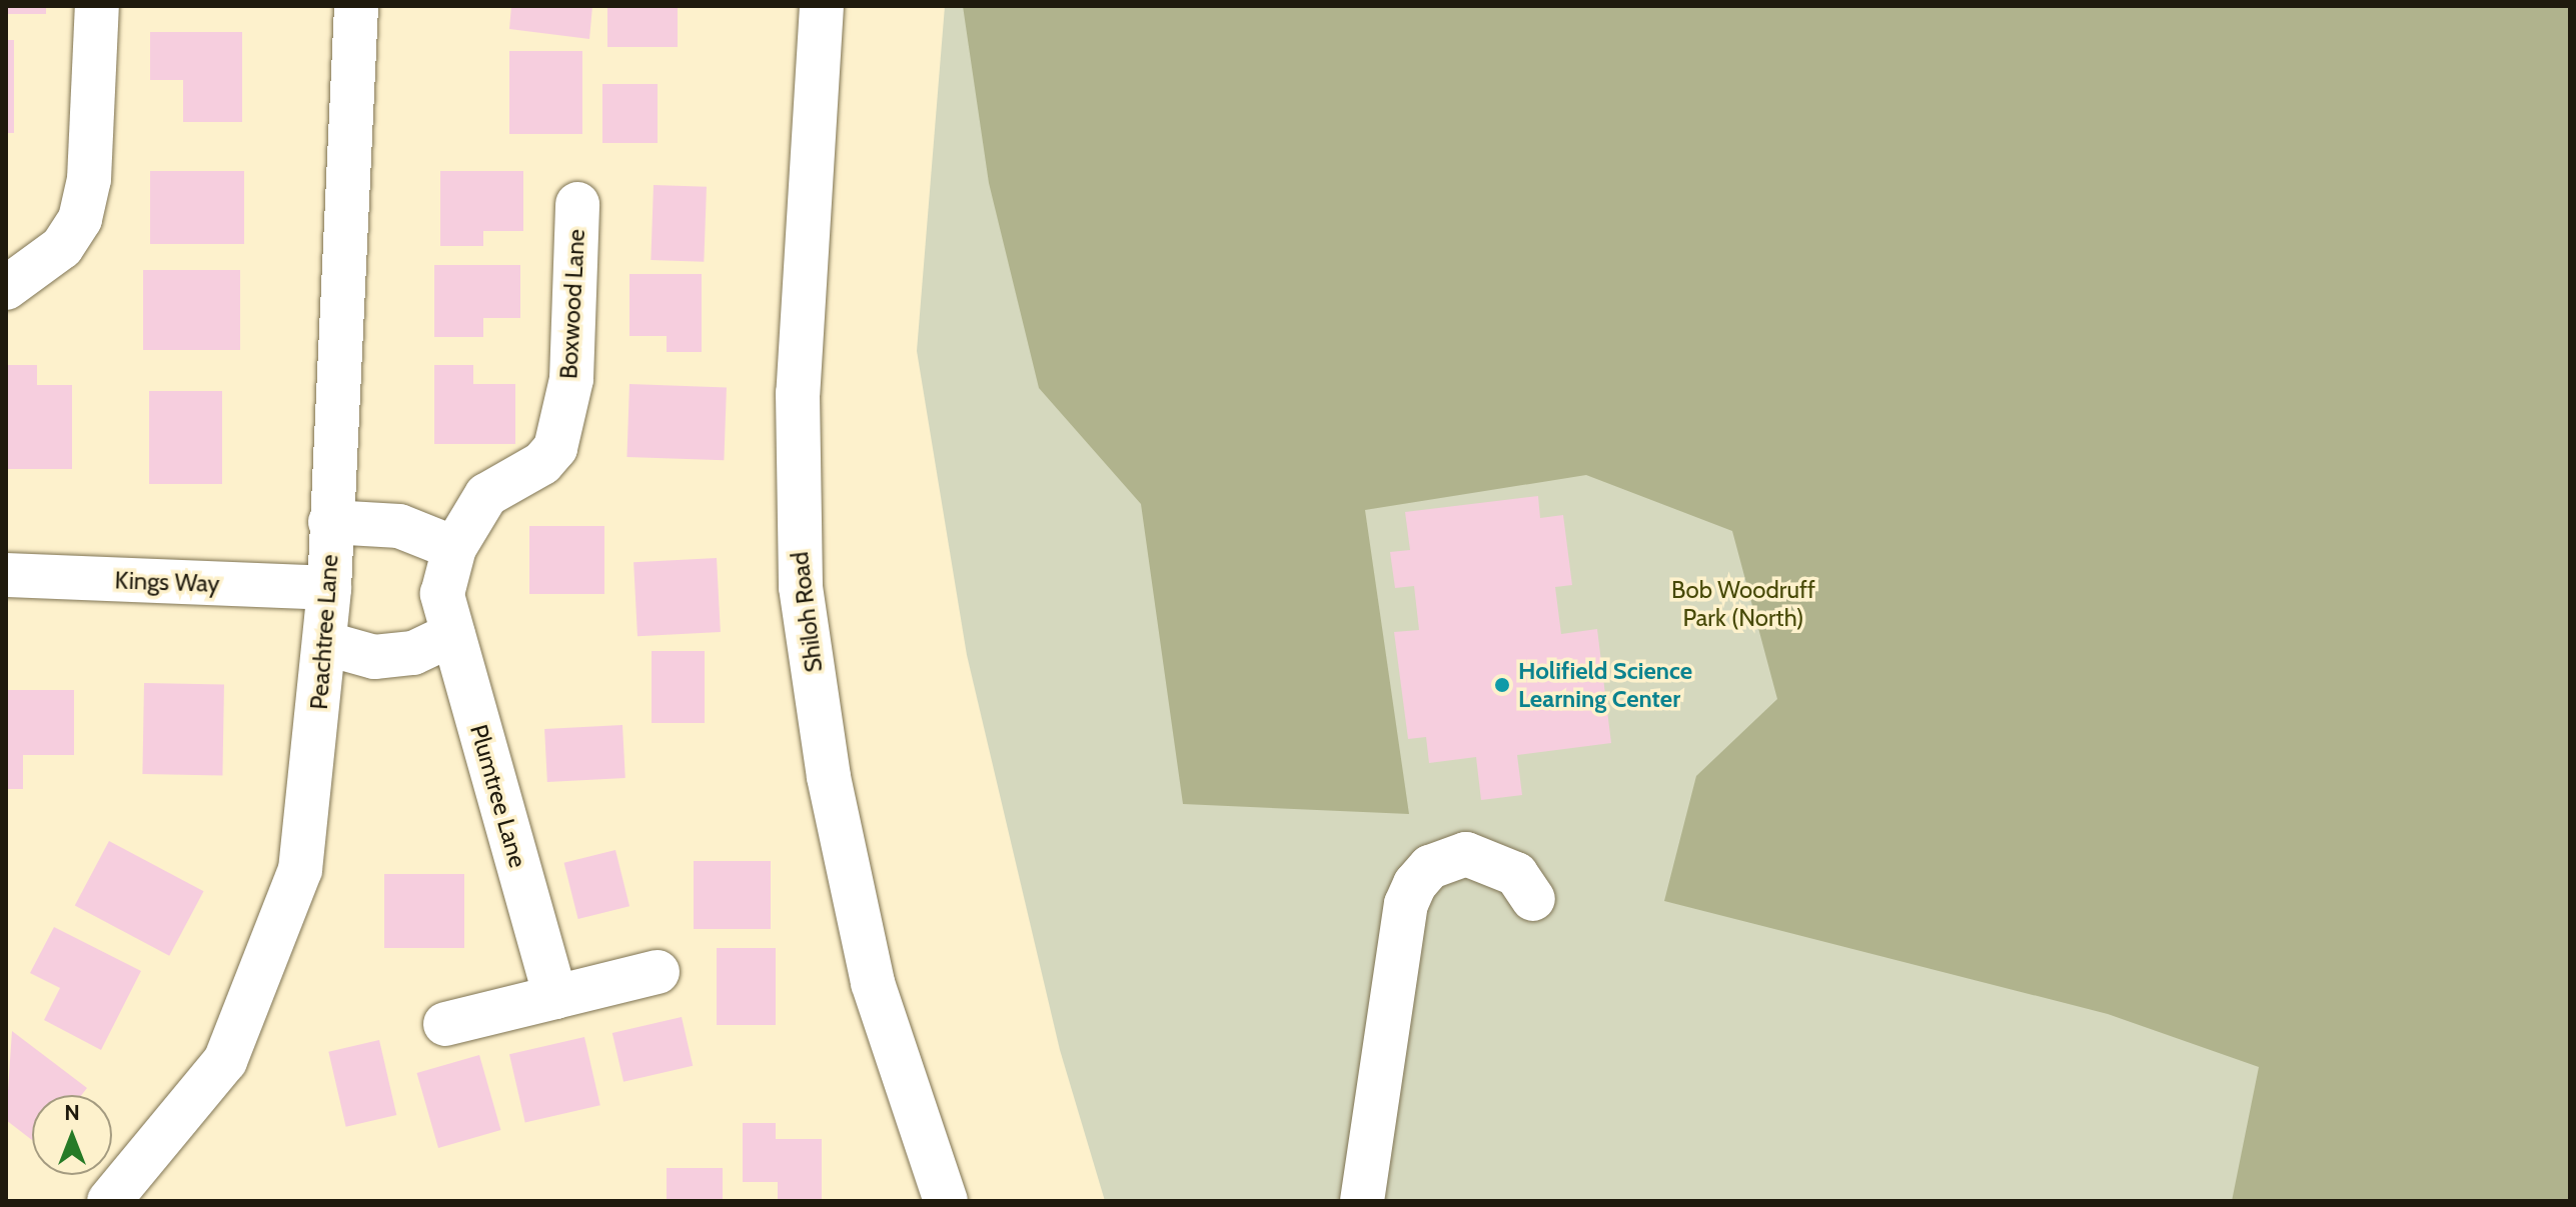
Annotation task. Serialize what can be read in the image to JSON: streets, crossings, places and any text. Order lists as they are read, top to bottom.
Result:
{
  "streets": {
    "street": [
      "Boxwood Lane",
      "Kings Way",
      "Shiloh Road",
      "Peachtree Lane",
      "Plumtree Lane"
    ]
  },
  "crossings": [
    ["Boxwood Lane", "Plumtree Lane"],
    ["Kings Way", "Peachtree Lane"]
  ],
  "parks": ["Bob Woodruff Park (North)"],
  "places": ["Holifield Science Learning Center"],
  "north": "top"
}
